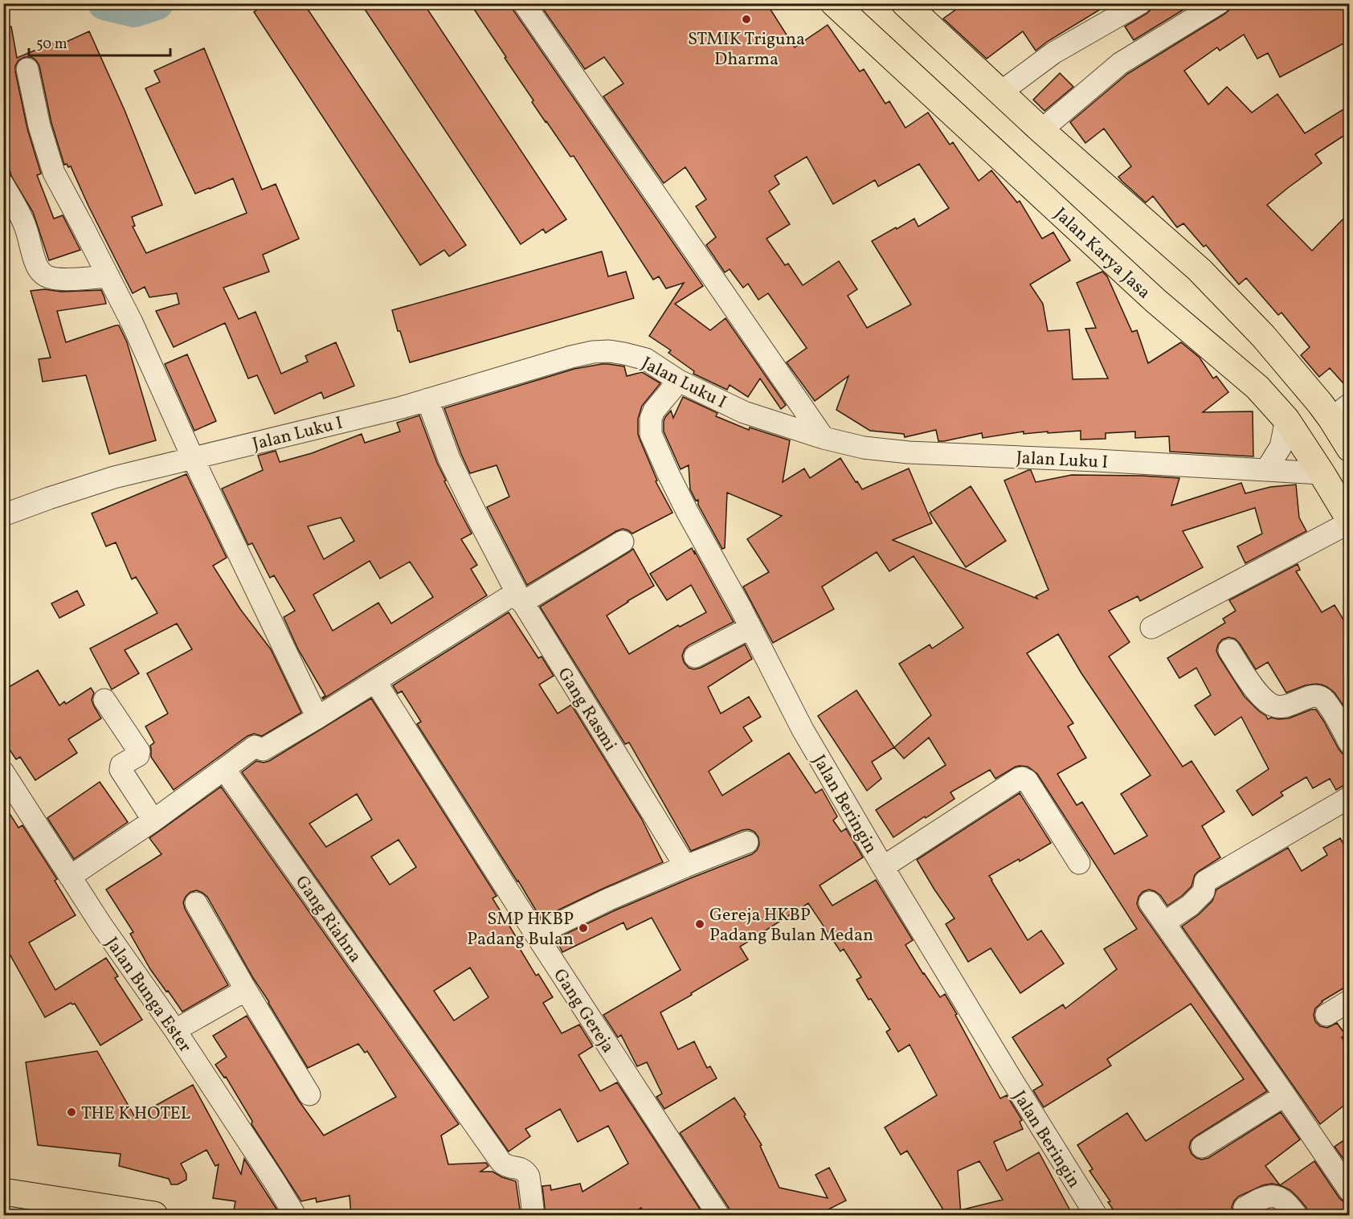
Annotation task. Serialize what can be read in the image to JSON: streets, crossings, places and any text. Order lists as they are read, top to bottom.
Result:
{
  "streets": {
    "main road": ["Jalan Karya Jasa"],
    "street": [
      "Jalan Luku I",
      "Gang Rasmi",
      "Jalan Beringin",
      "Gang Riahna",
      "Jalan Bunga Ester",
      "Gang Gereja"
    ]
  },
  "crossings": [
    ["Jalan Karya Jasa", "Jalan Luku I"],
    ["Jalan Luku I", "Gang Rasmi"],
    ["Jalan Luku I", "Jalan Beringin"]
  ],
  "places": [
    "STMIK Triguna Dharma",
    "Gereja HKBP Padang Bulan Medan",
    "SMP HKBP Padang Bulan",
    "THE K HOTEL"
  ],
  "scale_bar": "50 m"
}
